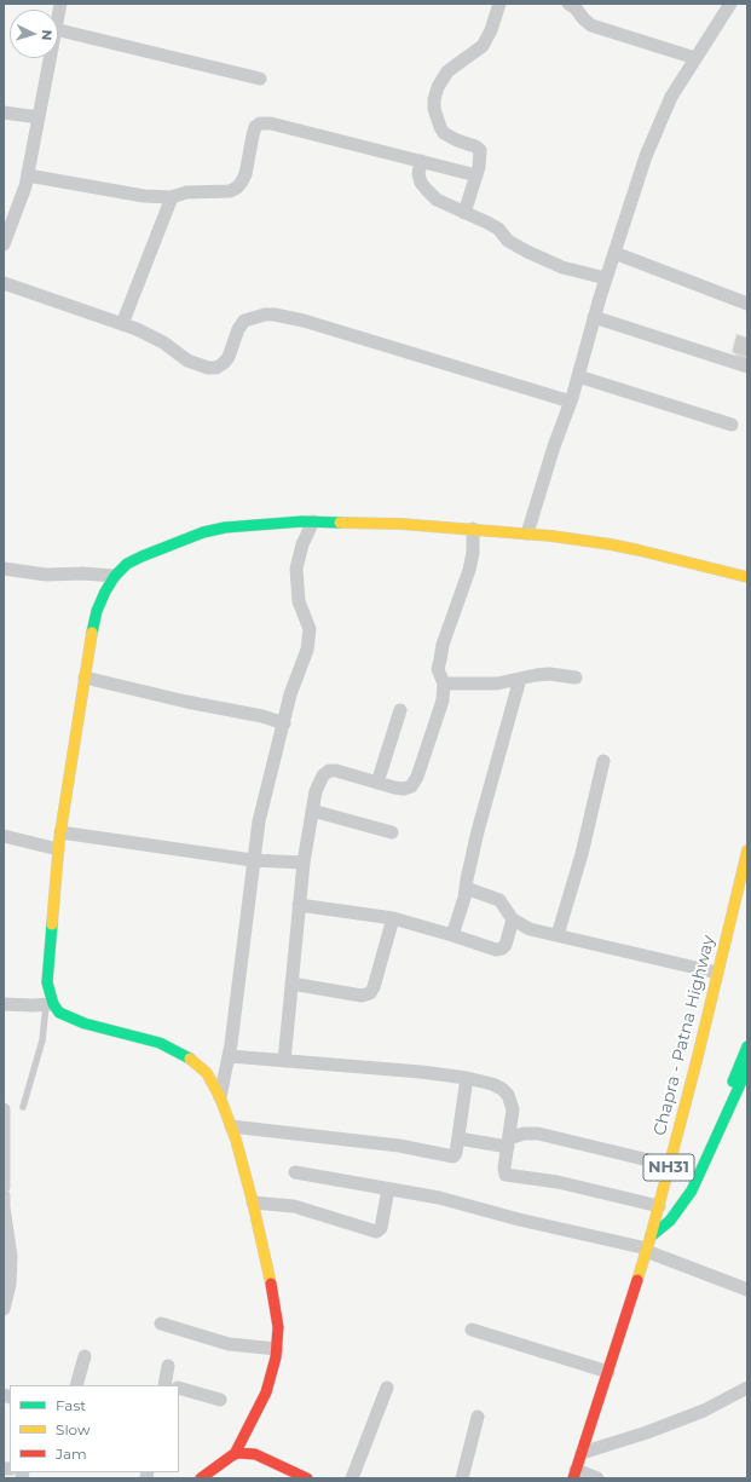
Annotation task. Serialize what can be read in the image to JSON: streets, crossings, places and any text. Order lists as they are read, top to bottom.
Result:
{
  "streets": {
    "main road": ["Chapra - Patna Highway", "NH31"]
  },
  "legend": ["Fast", "Slow", "Jam"],
  "north": "right"
}
